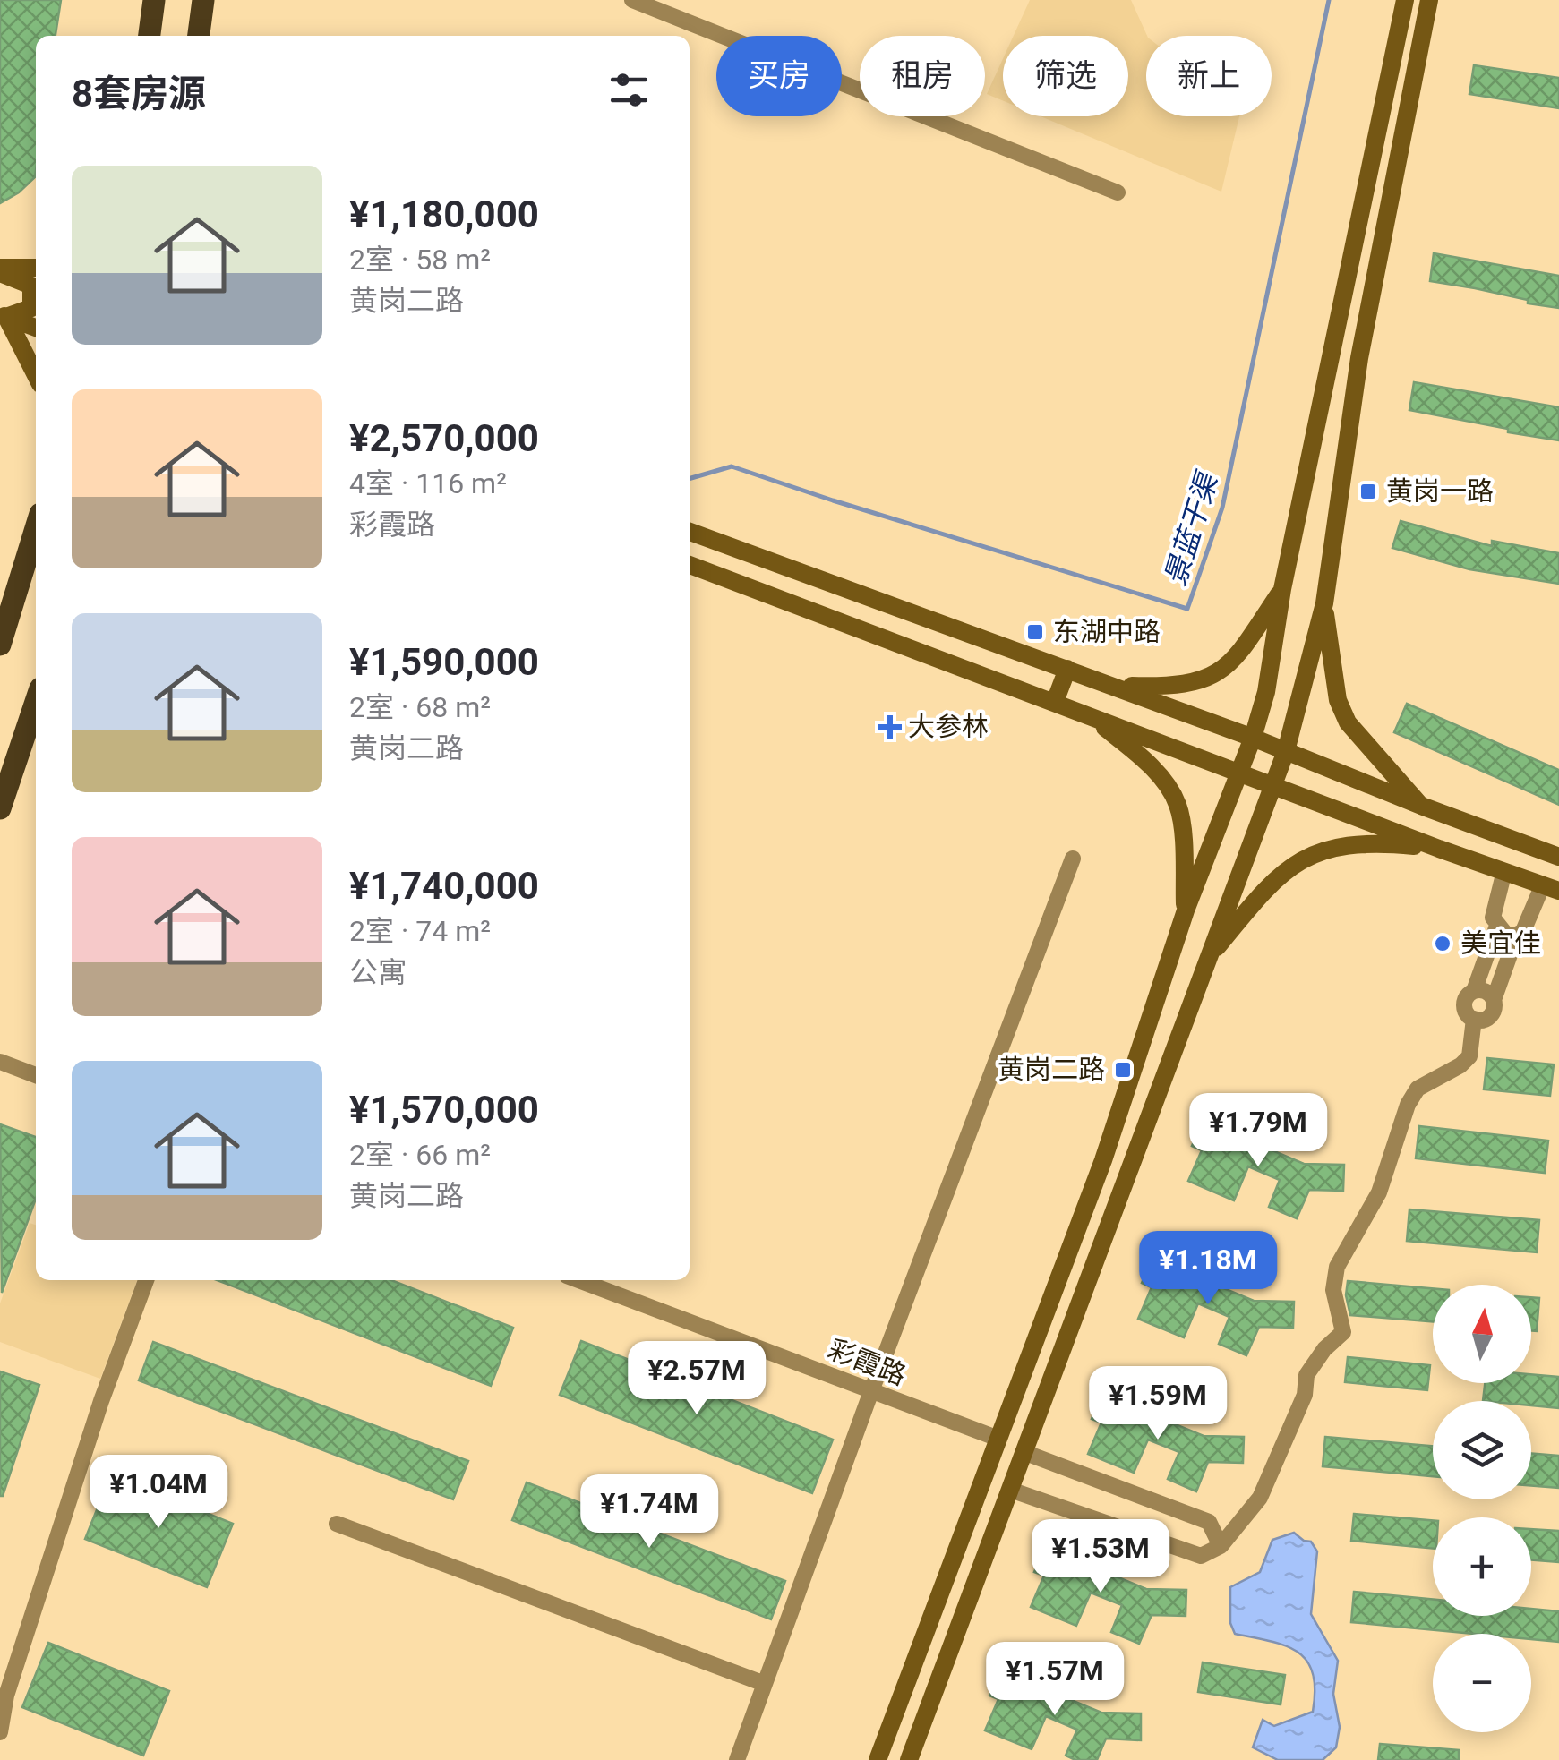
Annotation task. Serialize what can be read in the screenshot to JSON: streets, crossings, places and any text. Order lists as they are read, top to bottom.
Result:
{
  "streets": {
    "street": ["彩霞路"]
  },
  "water": ["景蓝干渠"],
  "places": {
    "transit": ["黄岗一路", "东湖中路", "黄岗二路"],
    "health": ["大参林"],
    "other": ["美宜佳"]
  },
  "north": "top",
  "page": {
    "chip": [
      "买房",
      "租房",
      "筛选",
      "新上"
    ],
    "heading": "8套房源",
    "list": [
      {
        "name": "¥1,180,000",
        "note": "2室 · 58 m² · 黄岗二路"
      },
      {
        "name": "¥2,570,000",
        "note": "4室 · 116 m² · 彩霞路"
      },
      {
        "name": "¥1,590,000",
        "note": "2室 · 68 m² · 黄岗二路"
      },
      {
        "name": "¥1,740,000",
        "note": "2室 · 74 m² · 公寓"
      },
      {
        "name": "¥1,570,000",
        "note": "2室 · 66 m² · 黄岗二路"
      }
    ],
    "price": [
      "¥1.79M",
      "¥1.18M",
      "¥2.57M",
      "¥1.59M",
      "¥1.04M",
      "¥1.74M",
      "¥1.53M",
      "¥1.57M"
    ],
    "map_buttons": ["+", "−"]
  }
}
